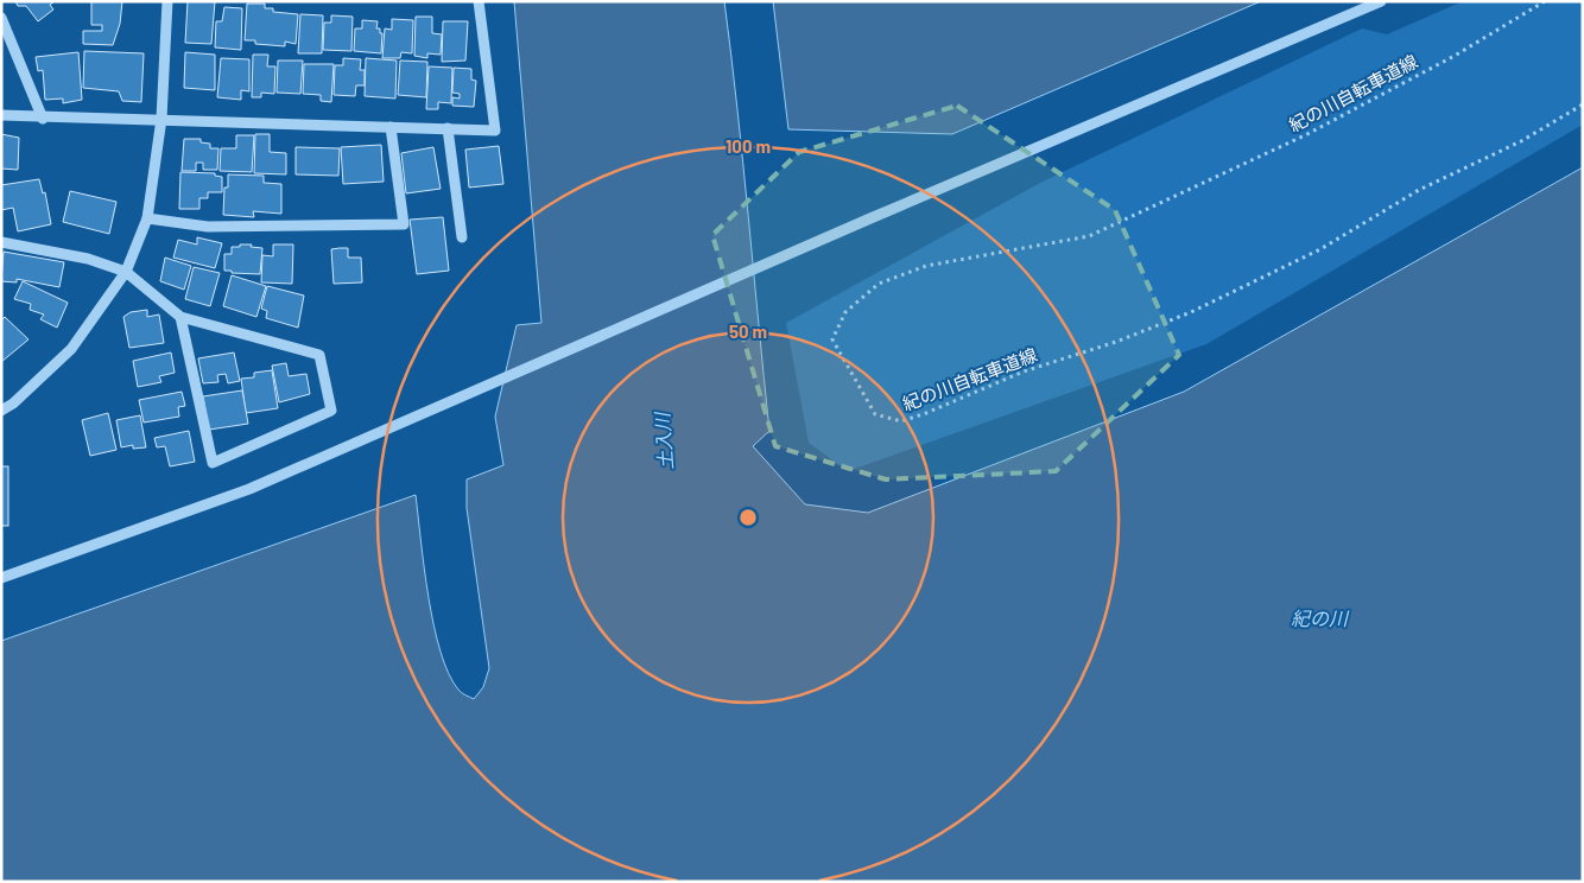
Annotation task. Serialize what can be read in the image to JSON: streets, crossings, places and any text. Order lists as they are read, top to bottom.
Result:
{
  "streets": {
    "path": ["紀の川自転車道線"]
  },
  "water": ["土入川", "紀の川"],
  "rings": ["100 m", "50 m"]
}
